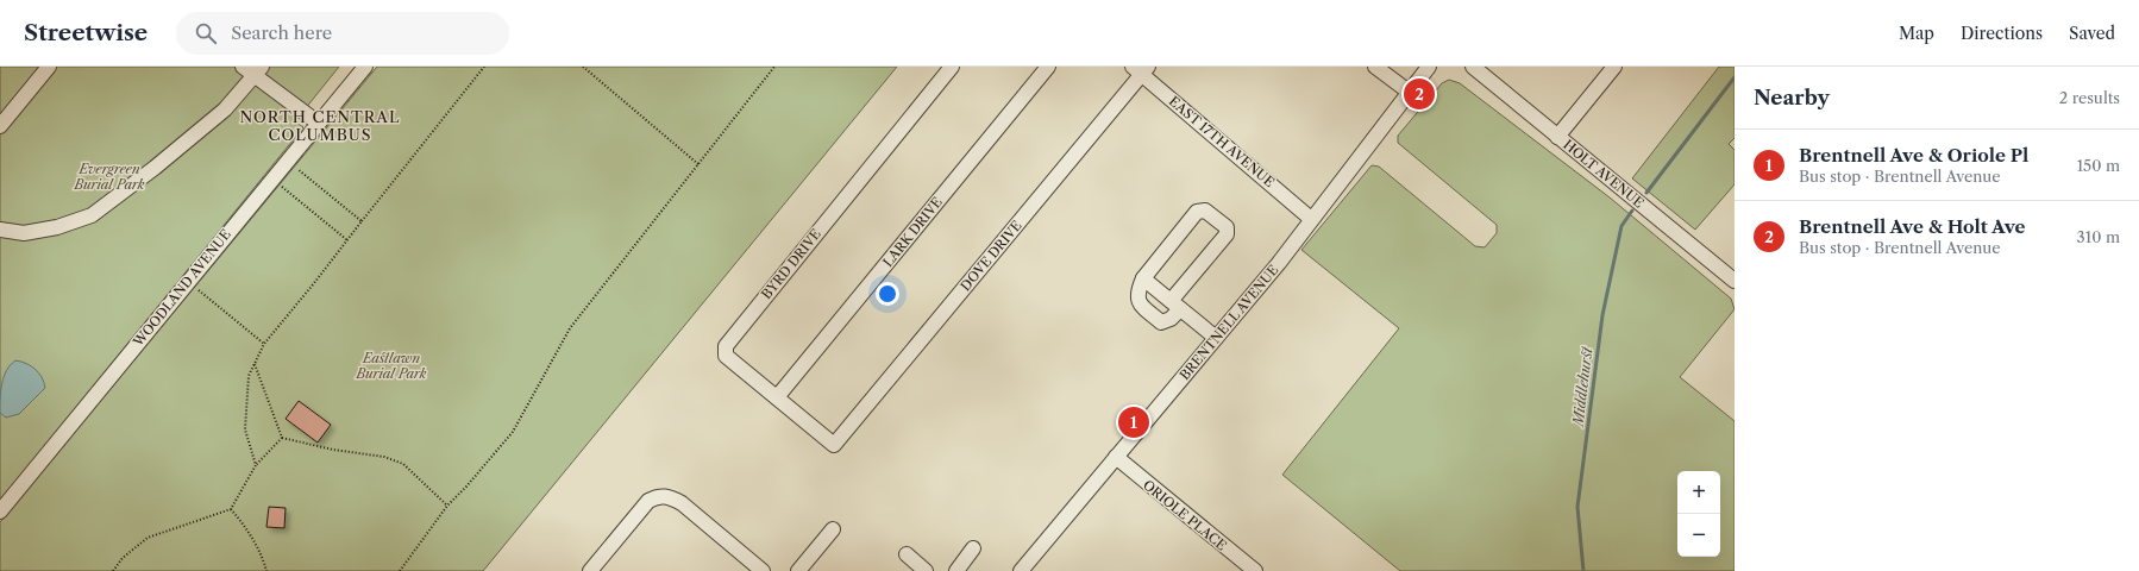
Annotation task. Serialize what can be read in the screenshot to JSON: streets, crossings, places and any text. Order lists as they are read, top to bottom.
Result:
{
  "streets": {
    "street": [
      "EAST 17TH AVENUE",
      "HOLT AVENUE",
      "LARK DRIVE",
      "DOVE DRIVE",
      "BYRD DRIVE",
      "WOODLAND AVENUE",
      "BRENTNELL AVENUE",
      "ORIOLE PLACE"
    ]
  },
  "crossings": [
    ["EAST 17TH AVENUE", "DOVE DRIVE"],
    ["EAST 17TH AVENUE", "BRENTNELL AVENUE"],
    ["LARK DRIVE", "BYRD DRIVE"],
    ["DOVE DRIVE", "BYRD DRIVE"],
    ["BRENTNELL AVENUE", "ORIOLE PLACE"]
  ],
  "districts": ["NORTH CENTRAL COLUMBUS"],
  "water": ["Middlehurst"],
  "parks": ["Evergreen Burial Park", "Eastlawn Burial Park"],
  "page": {
    "header": "Streetwise",
    "search": "Search here",
    "nav": ["Map", "Directions", "Saved"],
    "heading": ["Nearby", "2 results"],
    "pins": ["2", "1"],
    "list": [
      {
        "mark": "1",
        "name": "Brentnell Ave & Oriole Pl",
        "note": "Bus stop · Brentnell Avenue",
        "value": "150 m"
      },
      {
        "mark": "2",
        "name": "Brentnell Ave & Holt Ave",
        "note": "Bus stop · Brentnell Avenue",
        "value": "310 m"
      }
    ],
    "map_buttons": ["+", "−"]
  }
}
